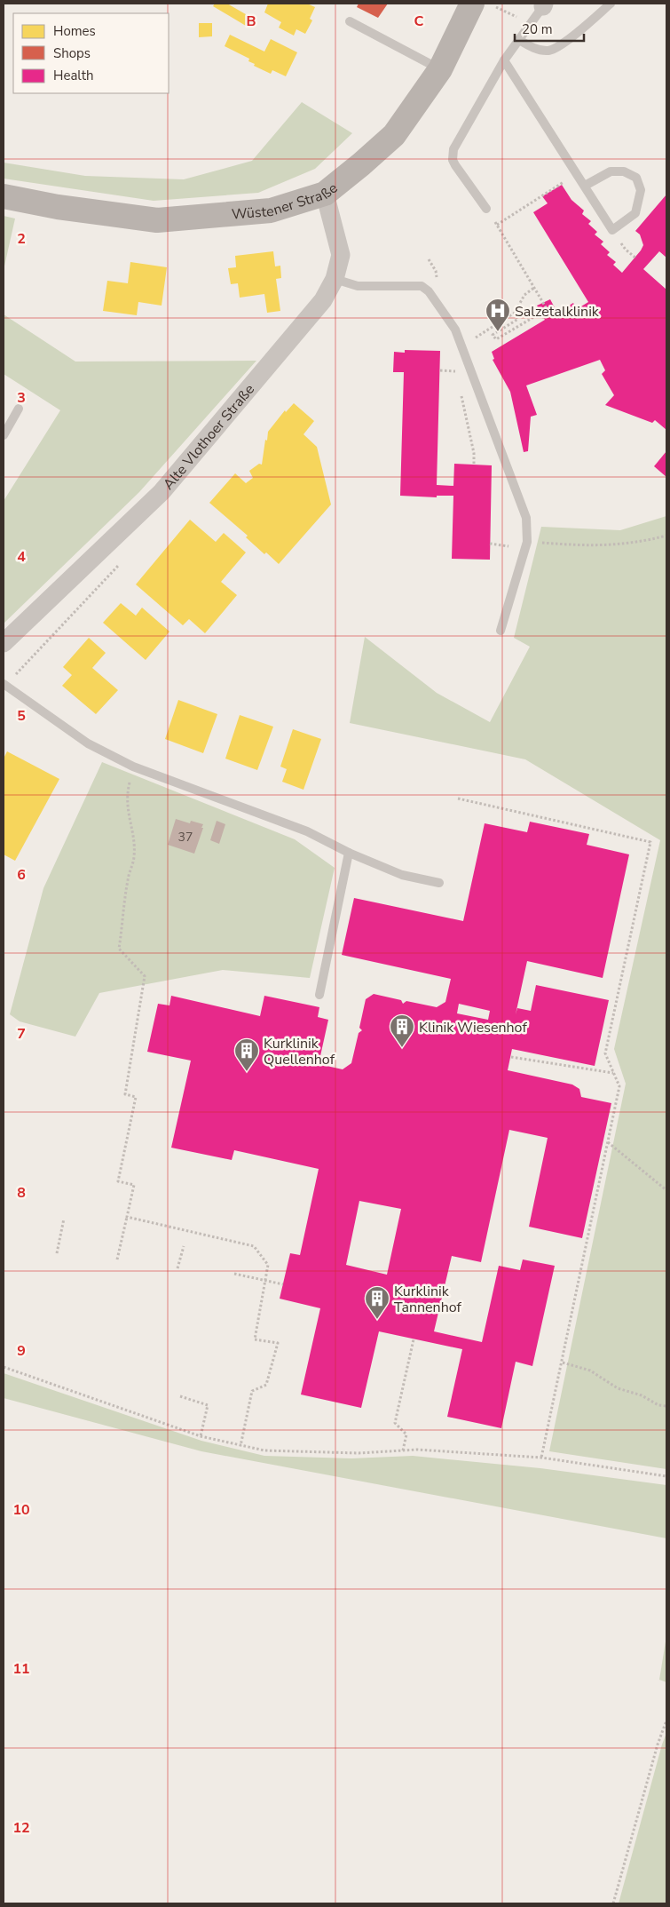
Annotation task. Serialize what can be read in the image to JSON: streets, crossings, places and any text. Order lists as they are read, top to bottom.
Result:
{
  "streets": {
    "main road": ["Wüstener Straße"],
    "street": ["Alte Vlothoer Straße"]
  },
  "crossings": [
    ["Wüstener Straße", "Alte Vlothoer Straße"]
  ],
  "places": {
    "hospital": ["Salzetalklinik"],
    "building": ["Klinik Wiesenhof", "Kurklinik Quellenhof", "Kurklinik Tannenhof"]
  },
  "house_numbers": ["37"],
  "legend": ["Homes", "Shops", "Health"],
  "scale_bar": "20 m",
  "grid": {
    "columns": ["B", "C"],
    "rows": [
      "2",
      "3",
      "4",
      "5",
      "6",
      "7",
      "8",
      "9",
      "10",
      "11",
      "12"
    ]
  }
}
